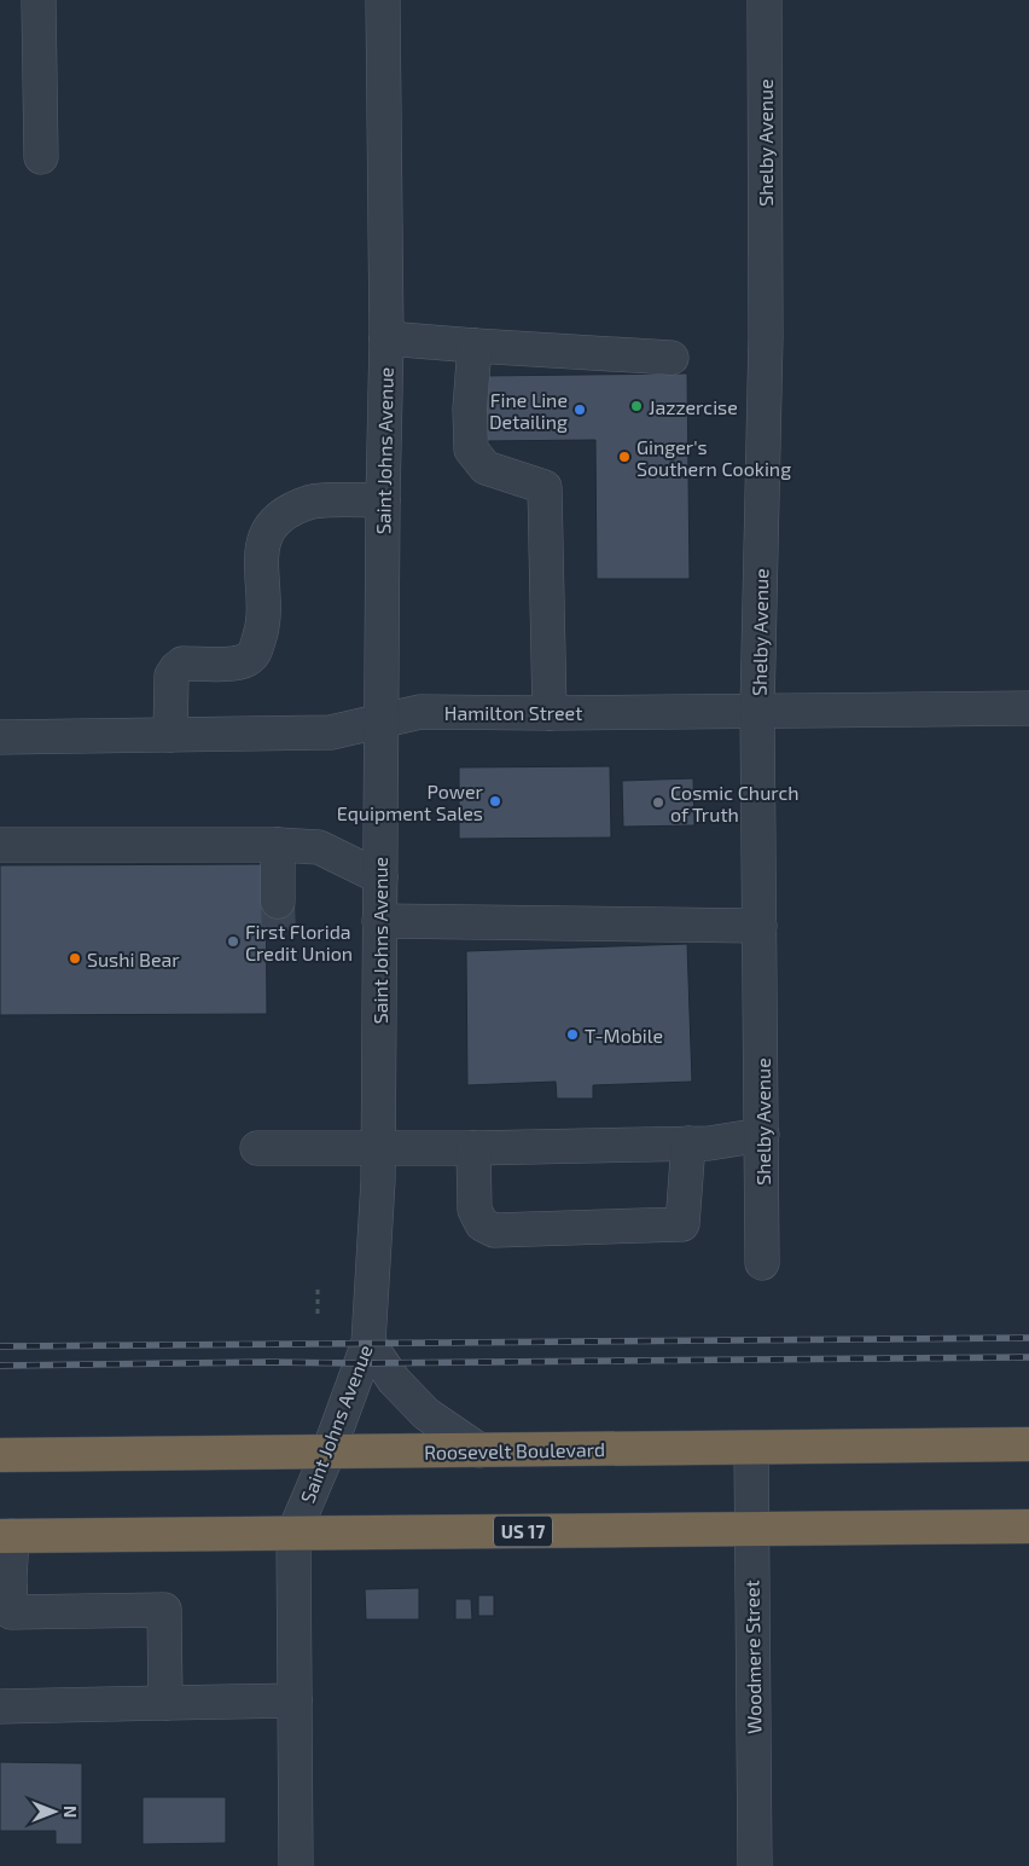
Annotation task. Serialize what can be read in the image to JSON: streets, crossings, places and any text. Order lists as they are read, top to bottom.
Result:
{
  "streets": {
    "highway": ["Roosevelt Boulevard", "US 17"],
    "street": [
      "Shelby Avenue",
      "Saint Johns Avenue",
      "Hamilton Street",
      "Woodmere Street"
    ]
  },
  "crossings": [
    ["Shelby Avenue", "Hamilton Street"],
    ["Saint Johns Avenue", "Hamilton Street"],
    ["Saint Johns Avenue", "Roosevelt Boulevard"],
    ["Saint Johns Avenue", "US 17"],
    ["Roosevelt Boulevard", "Woodmere Street"],
    ["US 17", "Woodmere Street"]
  ],
  "places": [
    "Jazzercise",
    "Fine Line Detailing",
    "Ginger's Southern Cooking",
    "Power Equipment Sales",
    "Cosmic Church of Truth",
    "First Florida Credit Union",
    "Sushi Bear",
    "T-Mobile"
  ],
  "north": "right"
}
